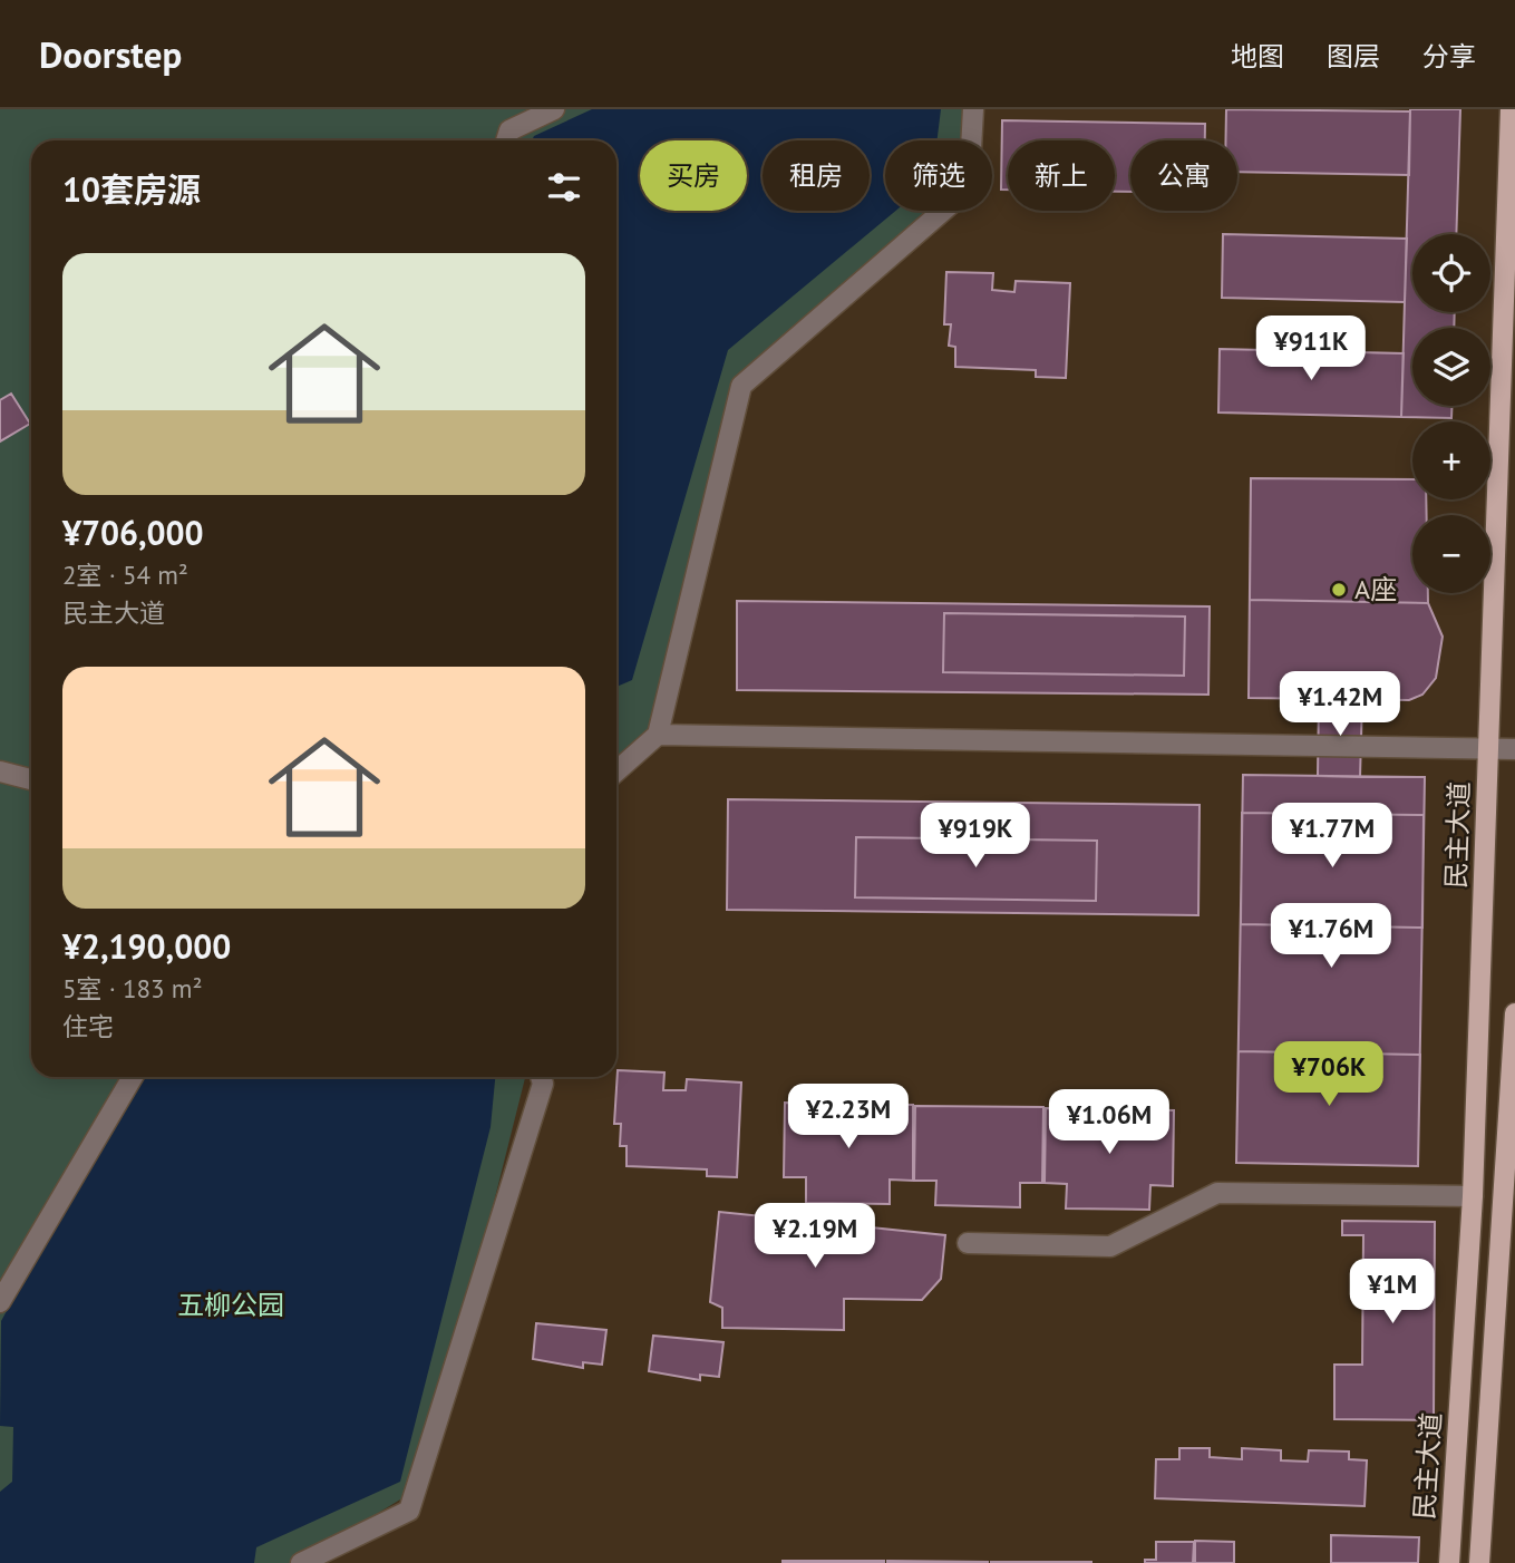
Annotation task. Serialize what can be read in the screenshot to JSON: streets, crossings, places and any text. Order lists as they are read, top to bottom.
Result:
{
  "streets": {
    "main road": ["民主大道"]
  },
  "parks": ["五柳公园"],
  "places": ["A座"],
  "page": {
    "header": "Doorstep",
    "nav": ["地图", "图层", "分享"],
    "chip": [
      "买房",
      "租房",
      "筛选",
      "新上",
      "公寓"
    ],
    "heading": "10套房源",
    "map_buttons": ["+", "−"],
    "list": [
      {
        "name": "¥706,000",
        "note": "2室 · 54 m² · 民主大道"
      },
      {
        "name": "¥2,190,000",
        "note": "5室 · 183 m² · 住宅"
      }
    ],
    "price": [
      "¥911K",
      "¥1.42M",
      "¥919K",
      "¥1.77M",
      "¥1.76M",
      "¥706K",
      "¥2.23M",
      "¥1.06M",
      "¥2.19M",
      "¥1M"
    ]
  }
}
